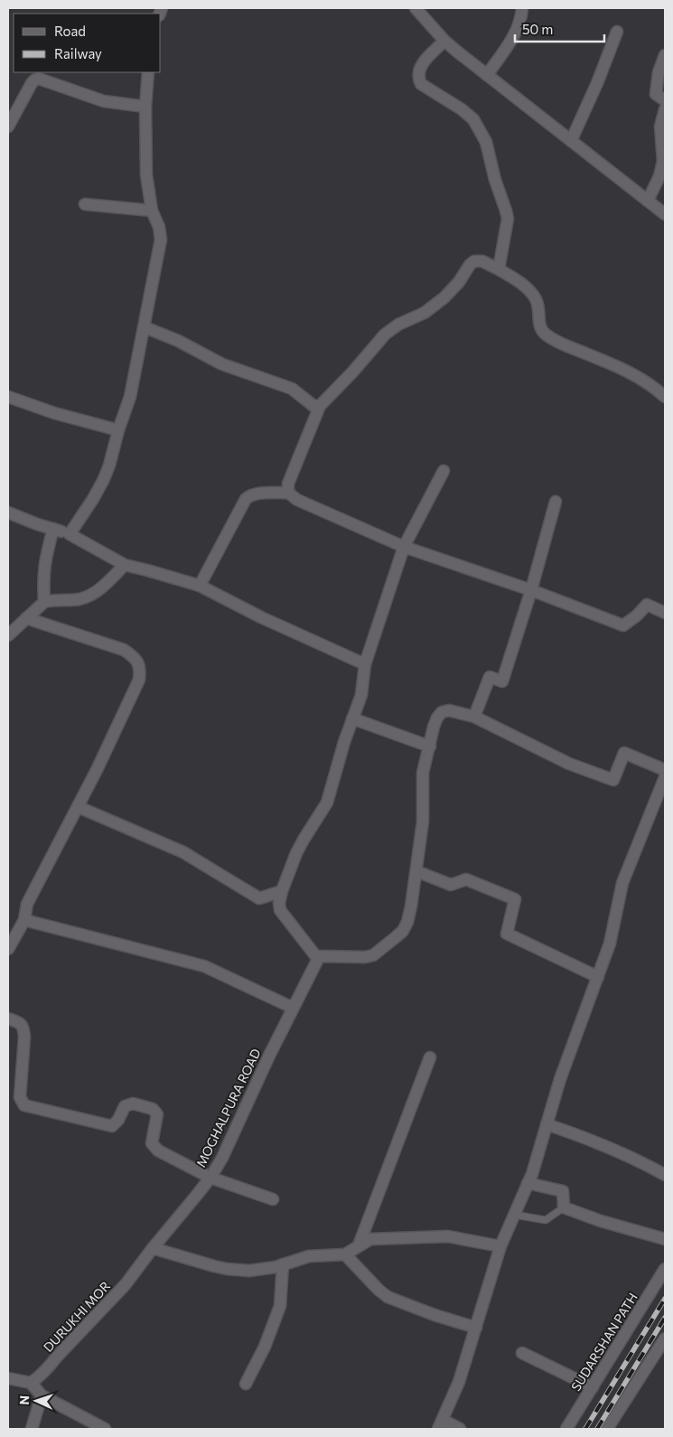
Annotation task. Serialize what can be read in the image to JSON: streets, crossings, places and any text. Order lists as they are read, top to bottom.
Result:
{
  "streets": {
    "street": ["MOGHALPURA ROAD", "DURUKHI MOR", "SUDARSHAN PATH"]
  },
  "crossings": [
    ["MOGHALPURA ROAD", "DURUKHI MOR"]
  ],
  "legend": ["Road", "Railway"],
  "scale_bar": "50 m",
  "north": "left"
}
